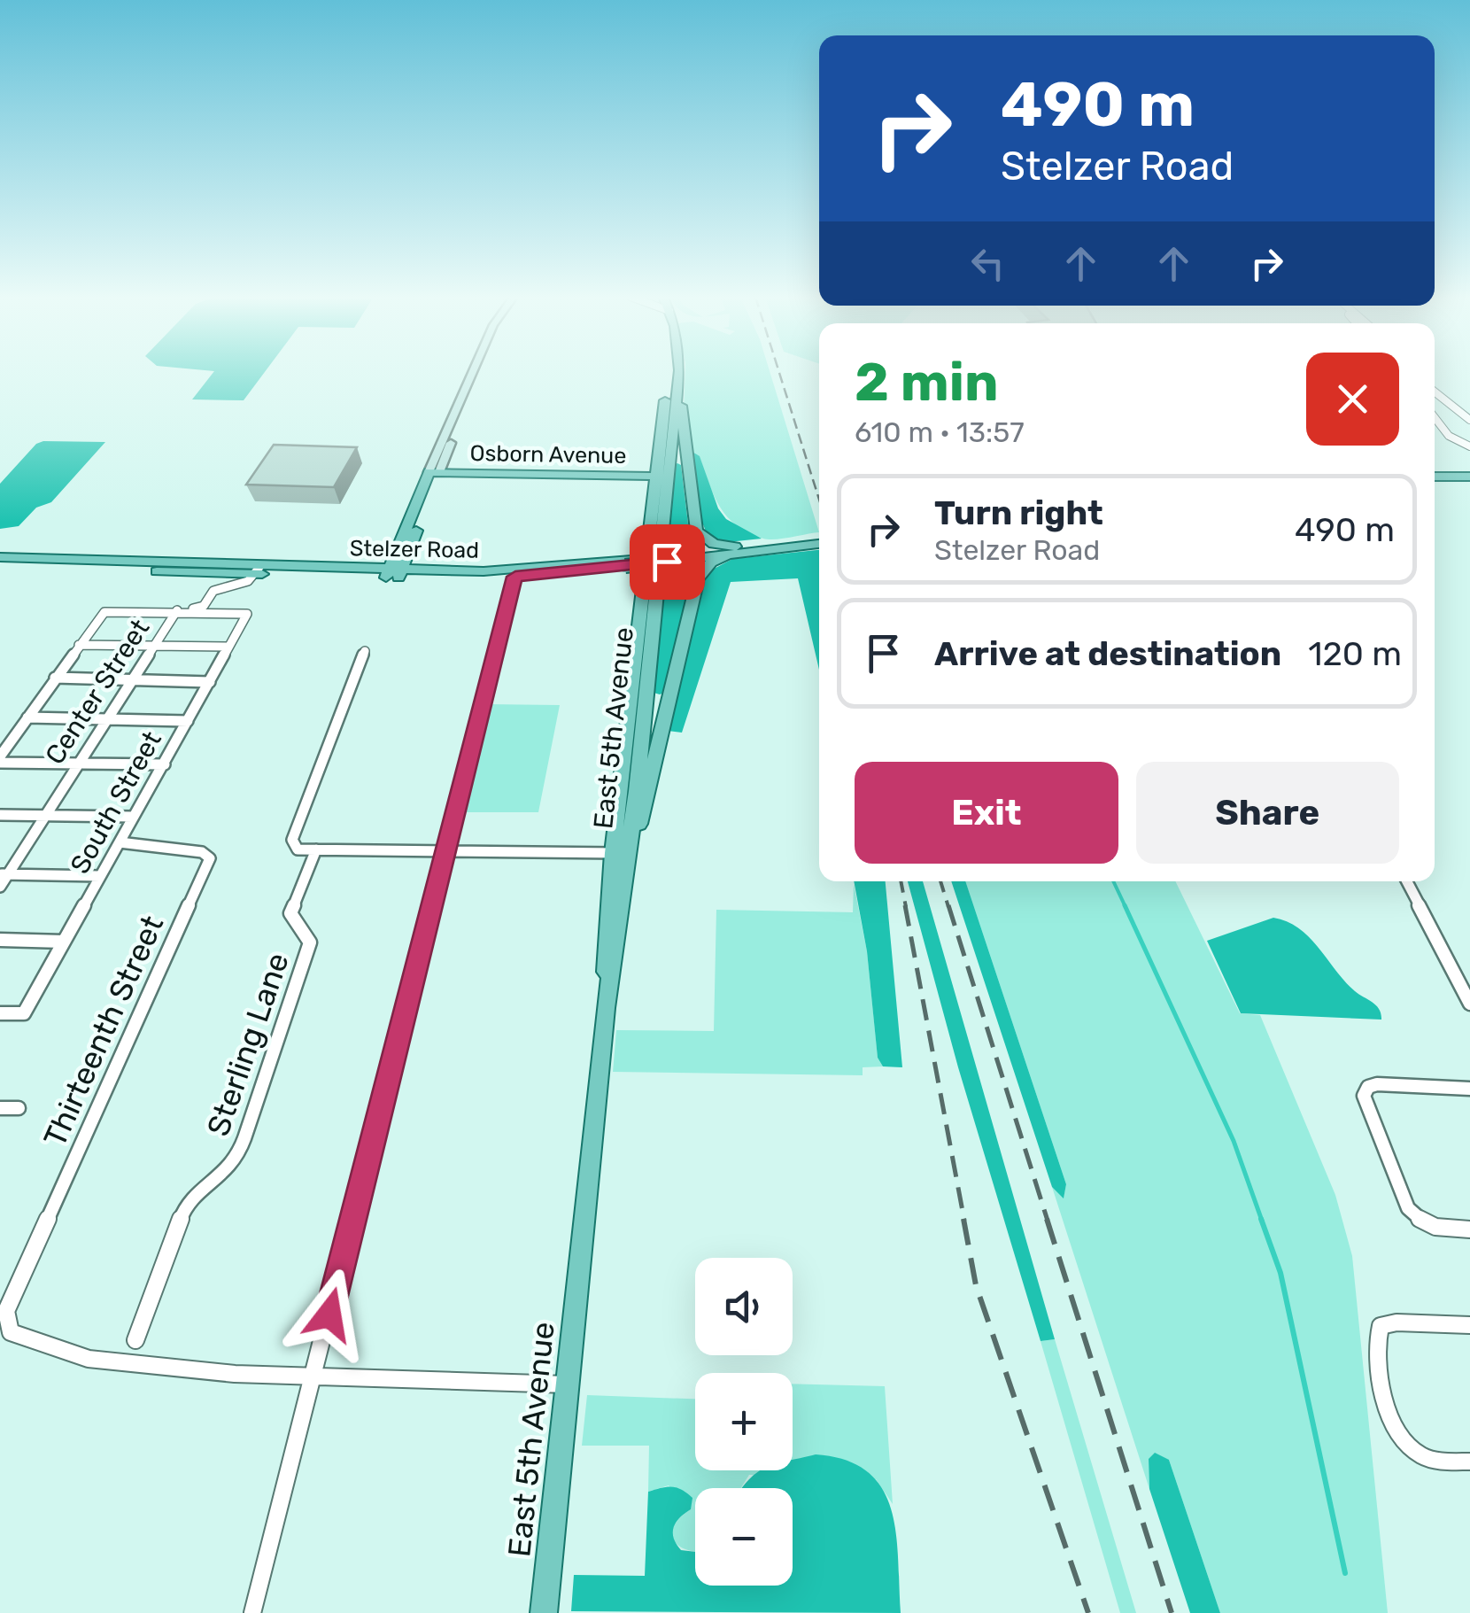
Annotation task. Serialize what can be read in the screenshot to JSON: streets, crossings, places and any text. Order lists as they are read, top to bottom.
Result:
{
  "streets": {
    "main road": ["Osborn Avenue", "Stelzer Road", "East 5th Avenue"],
    "street": [
      "Center Street",
      "South Street",
      "Thirteenth Street",
      "Sterling Lane"
    ]
  },
  "crossings": [
    ["Osborn Avenue", "East 5th Avenue"],
    ["Stelzer Road", "Center Street"],
    ["Center Street", "South Street"],
    ["South Street", "Thirteenth Street"]
  ],
  "page": {
    "turn": ["490 m", "Stelzer Road"],
    "heading": ["2 min", "610 m · 13:57"],
    "list": [
      {
        "name": "Turn right",
        "note": "Stelzer Road",
        "value": "490 m"
      },
      {
        "name": "Arrive at destination",
        "value": "120 m"
      }
    ],
    "buttons": ["Exit", "Share"],
    "map_buttons": ["+", "−"]
  }
}
